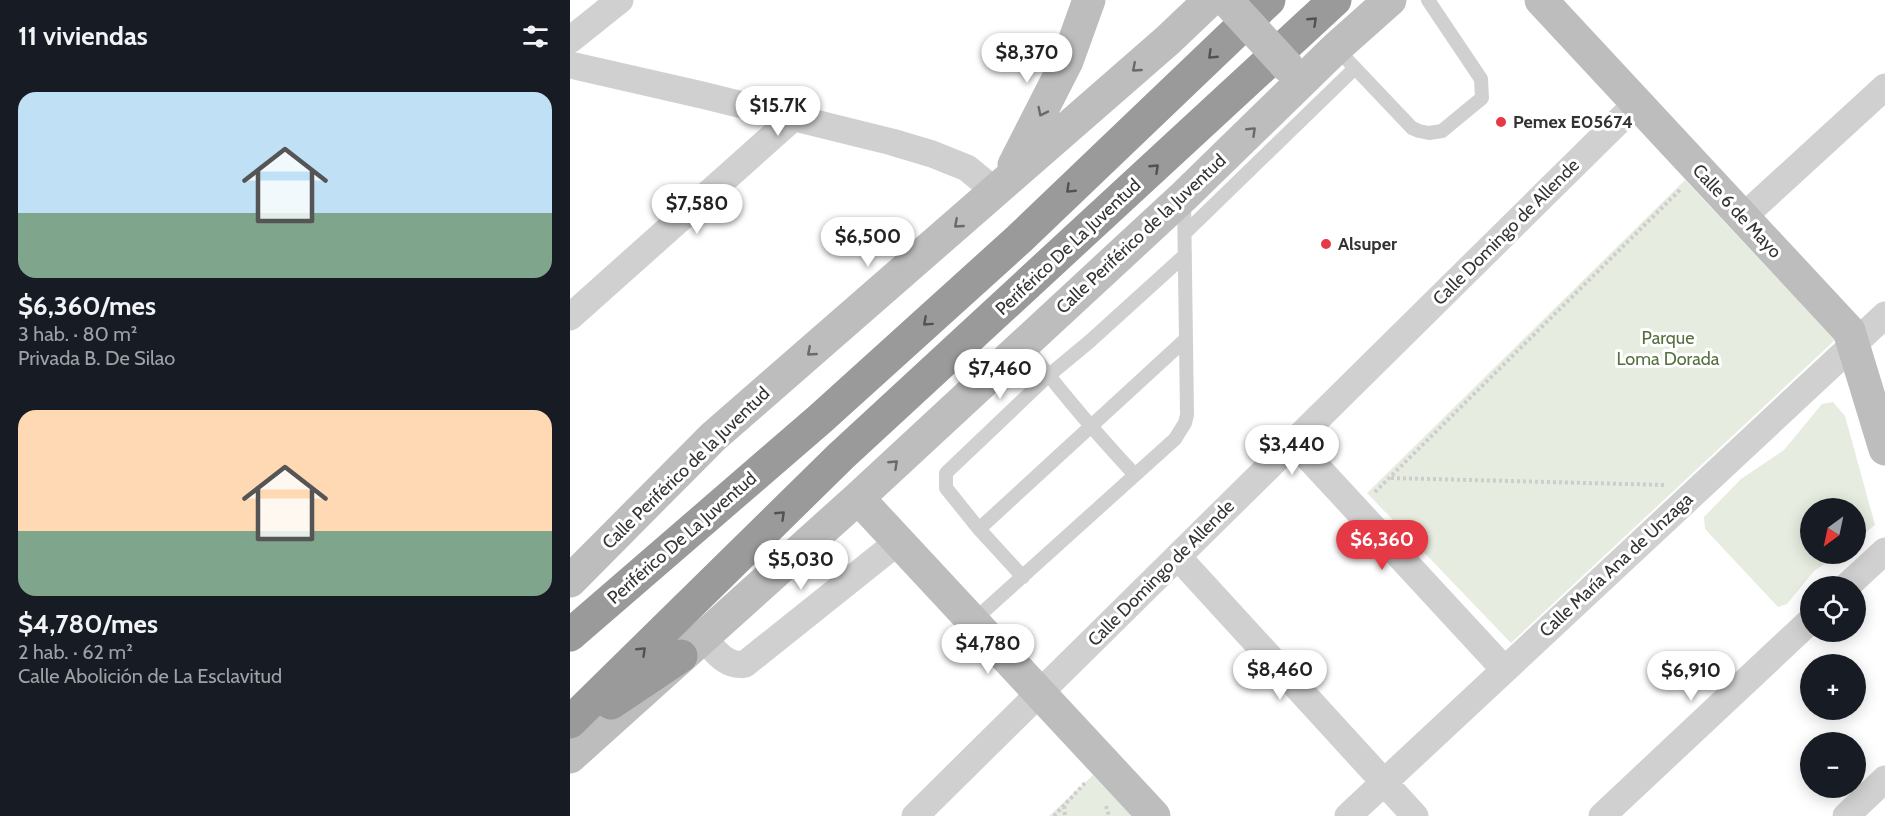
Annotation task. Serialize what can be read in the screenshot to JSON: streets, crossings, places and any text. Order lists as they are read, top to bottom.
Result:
{
  "streets": {
    "highway": ["Periférico De La Juventud"],
    "main road": ["Calle 6 de Mayo", "Calle Periférico de la Juventud"],
    "street": ["Calle Domingo de Allende", "Calle María Ana de Unzaga"]
  },
  "crossings": [
    ["Calle 6 de Mayo", "Calle Domingo de Allende"],
    ["Calle 6 de Mayo", "Calle María Ana de Unzaga"]
  ],
  "parks": ["Parque Loma Dorada"],
  "places": ["Pemex E05674", "Alsuper"],
  "north": "bottom left",
  "page": {
    "heading": "11 viviendas",
    "price": [
      "$8,370",
      "$15.7K",
      "$7,580",
      "$6,500",
      "$7,460",
      "$3,440",
      "$6,360",
      "$5,030",
      "$4,780",
      "$8,460",
      "$6,910"
    ],
    "list": [
      {
        "name": "$6,360/mes",
        "note": "3 hab. · 80 m² · Privada B. De Silao"
      },
      {
        "name": "$4,780/mes",
        "note": "2 hab. · 62 m² · Calle Abolición de La Esclavitud"
      }
    ],
    "map_buttons": ["+", "−"]
  }
}
